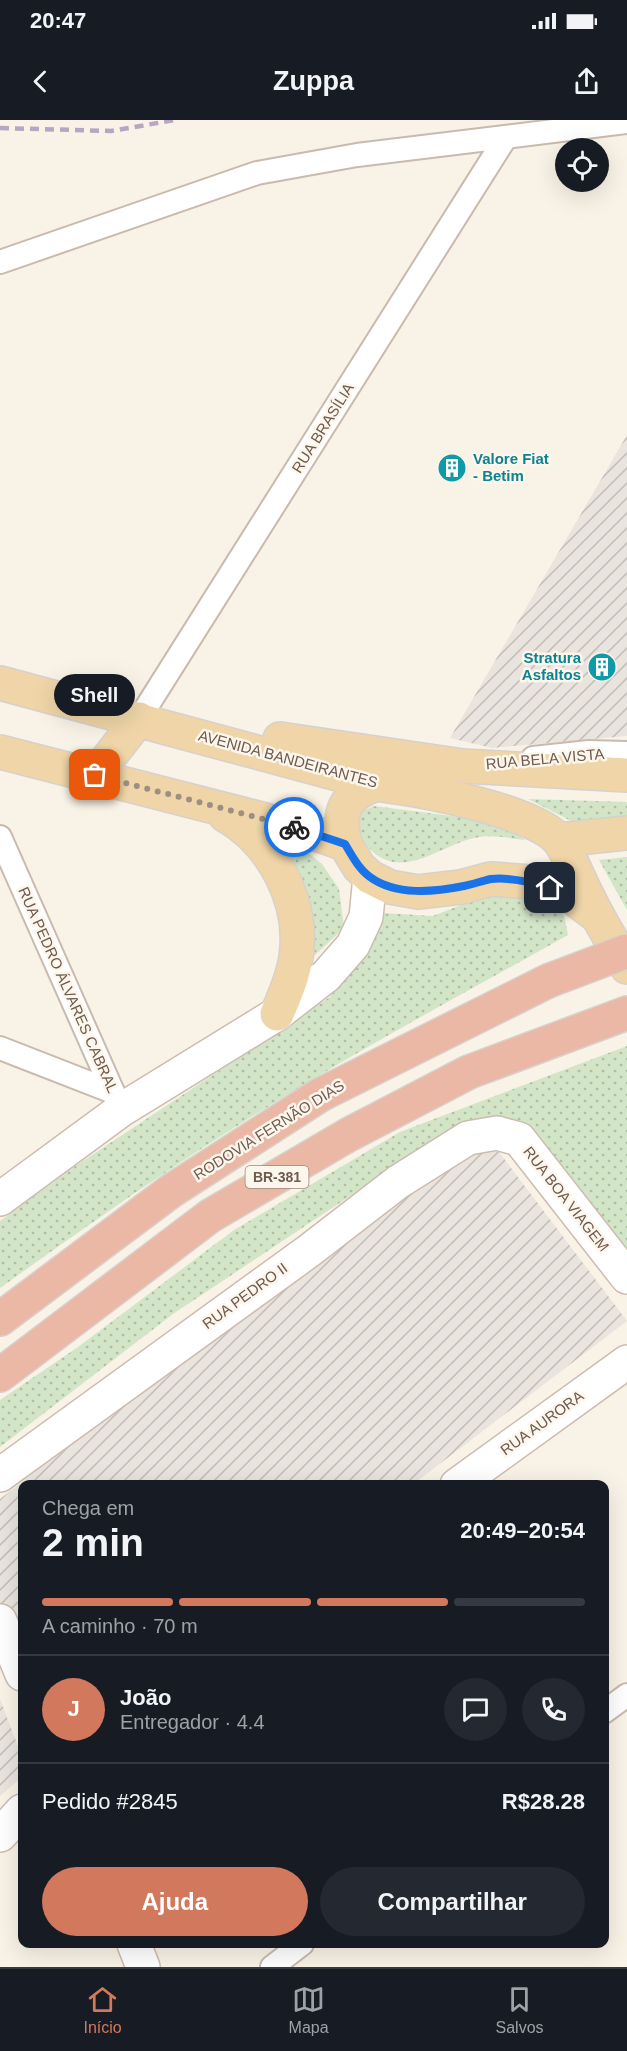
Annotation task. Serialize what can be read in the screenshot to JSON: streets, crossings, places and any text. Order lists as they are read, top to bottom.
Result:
{
  "streets": {
    "highway": ["RODOVIA FERNÃO DIAS", "BR-381"],
    "main road": ["AVENIDA BANDEIRANTES"],
    "street": [
      "RUA BRASÍLIA",
      "RUA BELA VISTA",
      "RUA PEDRO ÁLVARES CABRAL",
      "RUA BOA VIAGEM",
      "RUA PEDRO II",
      "RUA AURORA"
    ]
  },
  "crossings": [
    ["RUA BRASÍLIA", "AVENIDA BANDEIRANTES"],
    ["RUA BOA VIAGEM", "RUA PEDRO II"]
  ],
  "places": {
    "building": ["Valore Fiat - Betim", "Stratura Asfaltos"],
    "other": ["Shell"]
  },
  "page": {
    "status": "20:47",
    "header": "Zuppa",
    "bubble": "Shell",
    "heading": ["2 min", "Chega em", "20:49–20:54"],
    "panel": [
      "João",
      "Entregador · 4.4",
      "Pedido #2845",
      "R$28.28"
    ],
    "bar": "A caminho · 70 m",
    "round": "J",
    "buttons": ["Ajuda", "Compartilhar"],
    "tabs": ["Início", "Mapa", "Salvos"]
  }
}
